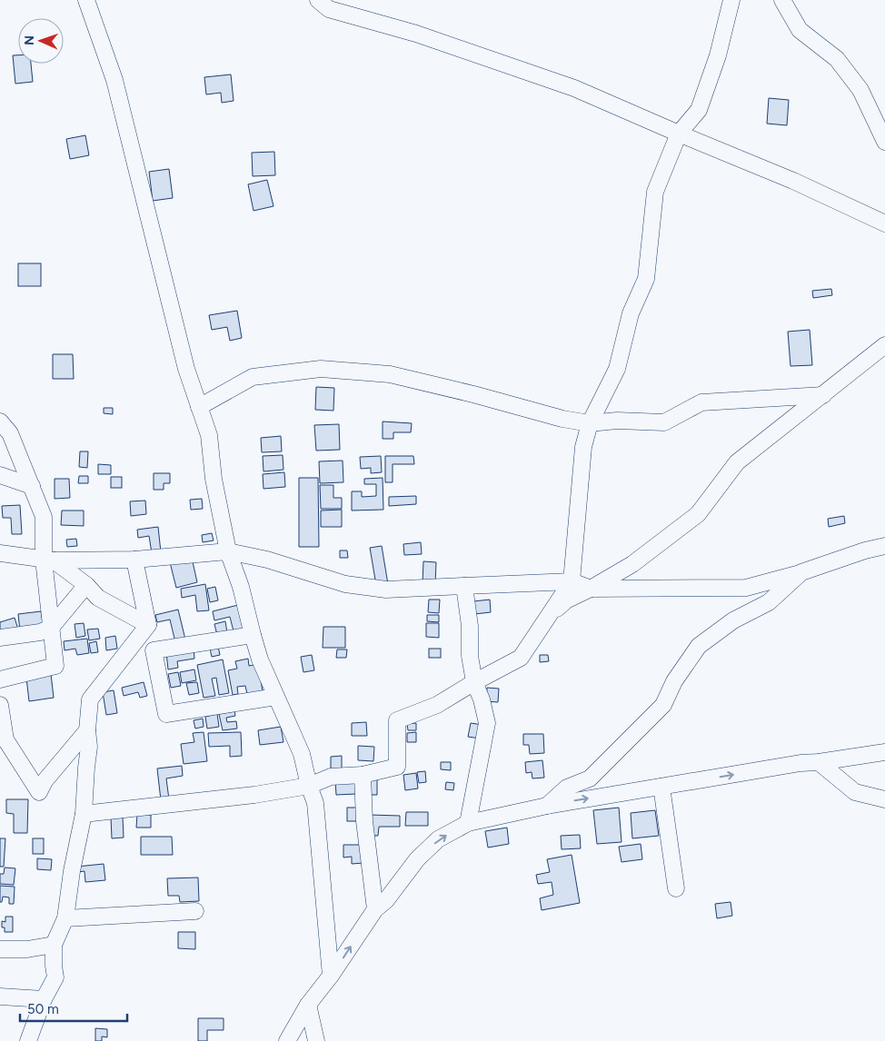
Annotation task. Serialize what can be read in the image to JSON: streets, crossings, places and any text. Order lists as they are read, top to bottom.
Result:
{
  "scale_bar": "50 m",
  "north": "left"
}
